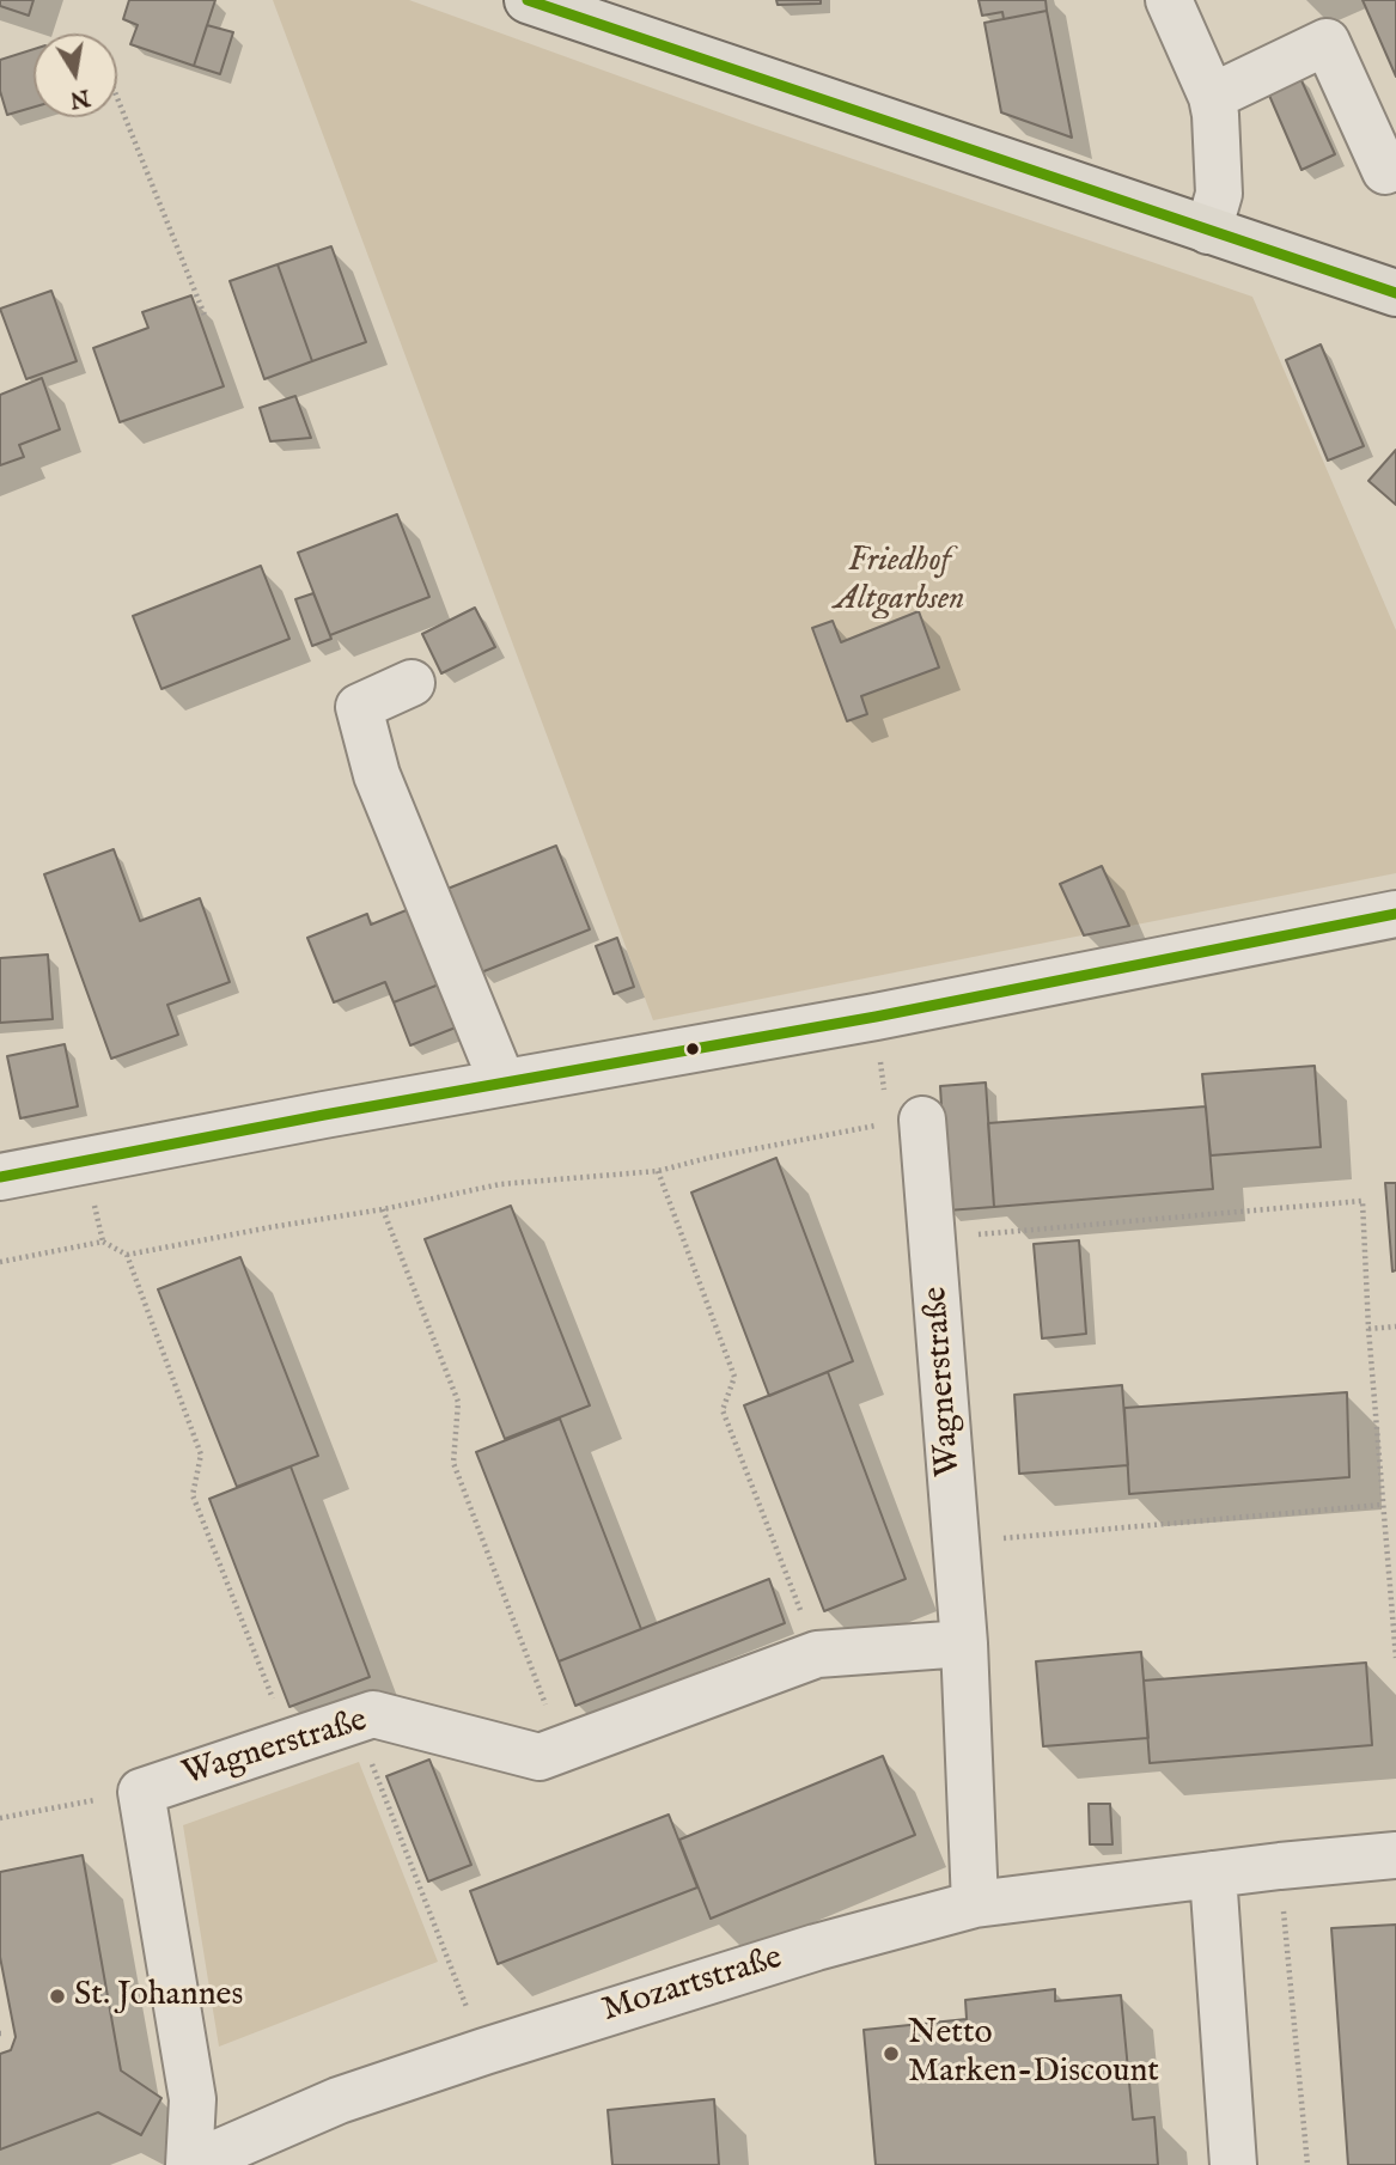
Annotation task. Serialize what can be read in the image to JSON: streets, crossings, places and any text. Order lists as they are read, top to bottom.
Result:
{
  "streets": {
    "street": ["Wagnerstraße", "Mozartstraße"]
  },
  "crossings": [
    ["Wagnerstraße", "Mozartstraße"]
  ],
  "parks": ["Friedhof Altgarbsen"],
  "places": ["St. Johannes", "Netto Marken-Discount"],
  "north": "bottom"
}
